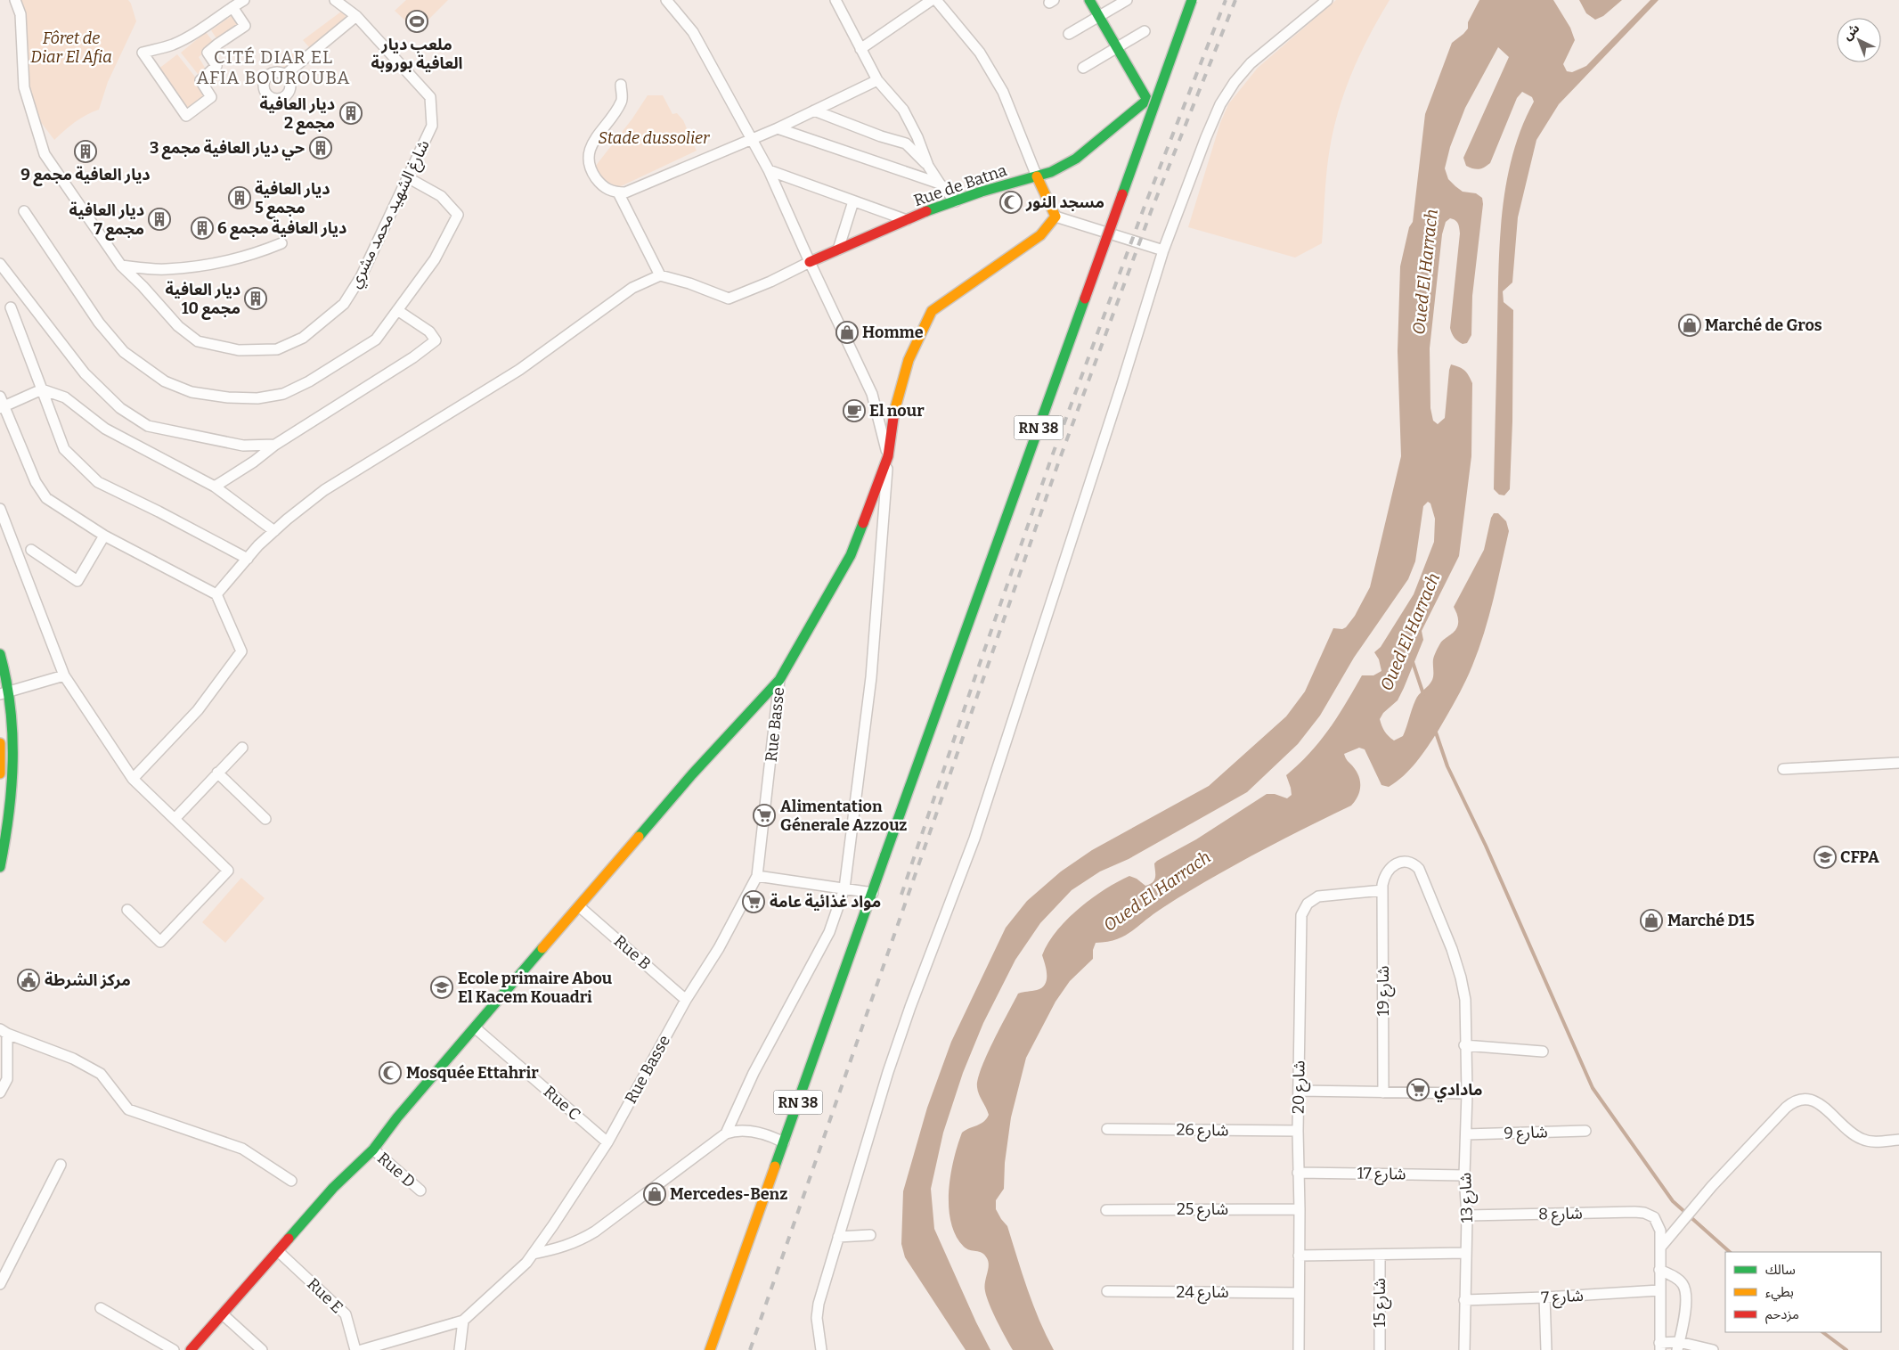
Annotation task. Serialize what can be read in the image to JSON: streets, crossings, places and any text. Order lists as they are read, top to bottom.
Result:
{
  "streets": {
    "street": [
      "Rue de Batna",
      "شارغ الشهيد محمد مشري",
      "RN 38",
      "Rue Basse",
      "Rue B",
      "شارع 19",
      "شارع 20",
      "Rue C",
      "شارع 26",
      "شارع 9",
      "Rue D",
      "شارع 17",
      "شارع 13",
      "شارع 25",
      "شارع 8",
      "شارع 24",
      "Rue E",
      "شارع 7",
      "شارع 15"
    ]
  },
  "crossings": [
    ["Rue Basse", "Rue B"],
    ["Rue Basse", "Rue C"],
    ["شارع 19", "شارع 20"],
    ["شارع 19", "شارع 13"],
    ["شارع 20", "شارع 26"],
    ["شارع 20", "شارع 17"],
    ["شارع 20", "شارع 13"],
    ["شارع 20", "شارع 25"],
    ["شارع 20", "شارع 24"],
    ["شارع 20", "شارع 15"],
    ["شارع 9", "شارع 13"],
    ["شارع 17", "شارع 13"],
    ["شارع 13", "شارع 8"],
    ["شارع 13", "شارع 7"],
    ["شارع 13", "شارع 15"]
  ],
  "districts": ["CITÉ DIAR EL AFIA BOUROUBA"],
  "water": ["Oued El Harrach"],
  "parks": ["Fôret de Diar El Afia", "Stade dussolier"],
  "places": {
    "sports": ["ملعب ديار العافية بوروبة"],
    "building": [
      "ديار العافية مجمع 2",
      "حي ديار العافية مجمع 3",
      "ديار العافية مجمع 9",
      "ديار العافية مجمع 5",
      "ديار العافية مجمع 7",
      "ديار العافية مجمع 6",
      "ديار العافية مجمع 10"
    ],
    "mosque": ["مسجد النور", "Mosquée Ettahrir"],
    "shop": [
      "Marché de Gros",
      "Homme",
      "Marché D15",
      "Mercedes-Benz"
    ],
    "cafe": ["El nour"],
    "supermarket": ["Alimentation Génerale Azzouz", "مواد غذائية عامة", "مادادي"],
    "school or university": ["CFPA", "Ecole primaire Abou El Kacem Kouadri"],
    "public building": ["مركز الشرطة"]
  },
  "legend": ["سالك", "بطيء", "مزدحم"],
  "north": "top left"
}
